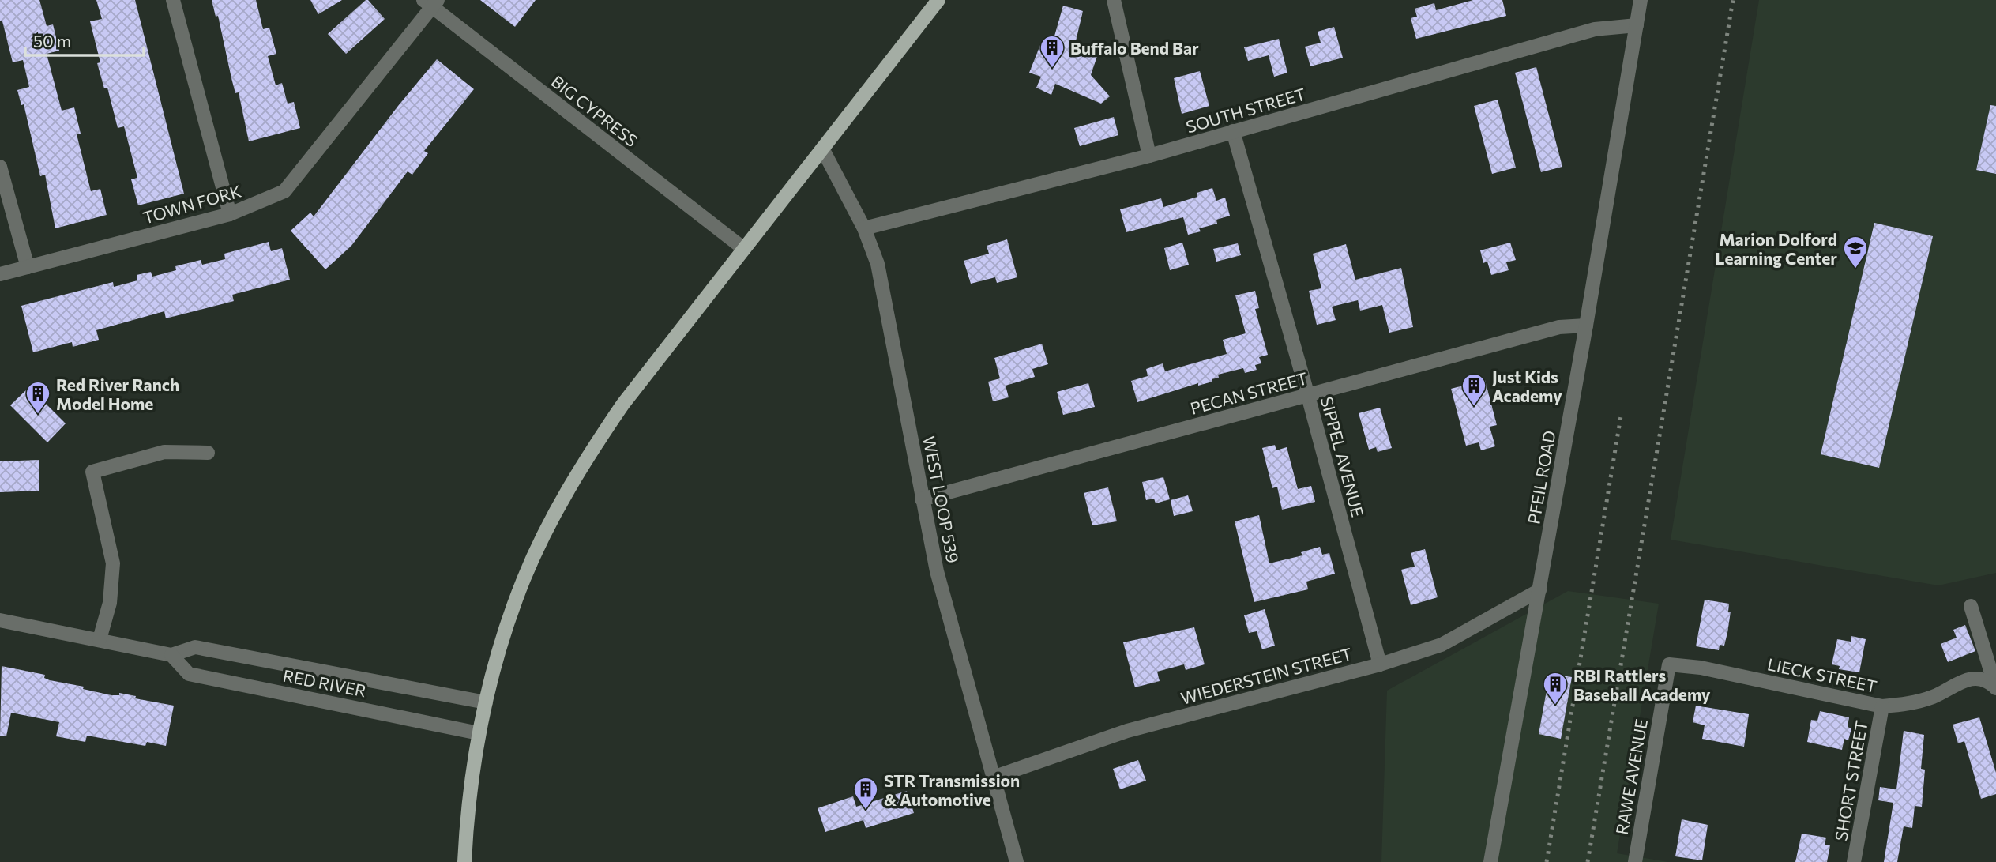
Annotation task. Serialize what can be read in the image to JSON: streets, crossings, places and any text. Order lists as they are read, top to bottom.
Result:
{
  "streets": {
    "street": [
      "SOUTH STREET",
      "BIG CYPRESS",
      "TOWN FORK",
      "PECAN STREET",
      "SIPPEL AVENUE",
      "PFEIL ROAD",
      "WEST LOOP 539",
      "LIECK STREET",
      "WIEDERSTEIN STREET",
      "RED RIVER",
      "RAWE AVENUE",
      "SHORT STREET"
    ]
  },
  "crossings": [
    ["SOUTH STREET", "SIPPEL AVENUE"],
    ["SOUTH STREET", "PFEIL ROAD"],
    ["SOUTH STREET", "WEST LOOP 539"],
    ["BIG CYPRESS", "TOWN FORK"],
    ["PECAN STREET", "SIPPEL AVENUE"],
    ["PECAN STREET", "PFEIL ROAD"],
    ["PECAN STREET", "WEST LOOP 539"],
    ["SIPPEL AVENUE", "WIEDERSTEIN STREET"],
    ["PFEIL ROAD", "WIEDERSTEIN STREET"],
    ["WEST LOOP 539", "WIEDERSTEIN STREET"],
    ["LIECK STREET", "RAWE AVENUE"],
    ["LIECK STREET", "SHORT STREET"]
  ],
  "places": {
    "building": [
      "Buffalo Bend Bar",
      "Just Kids Academy",
      "Red River Ranch Model Home",
      "RBI Rattlers Baseball Academy",
      "STR Transmission & Automotive"
    ],
    "school or university": ["Marion Dolford Learning Center"]
  },
  "scale_bar": "50 m"
}
